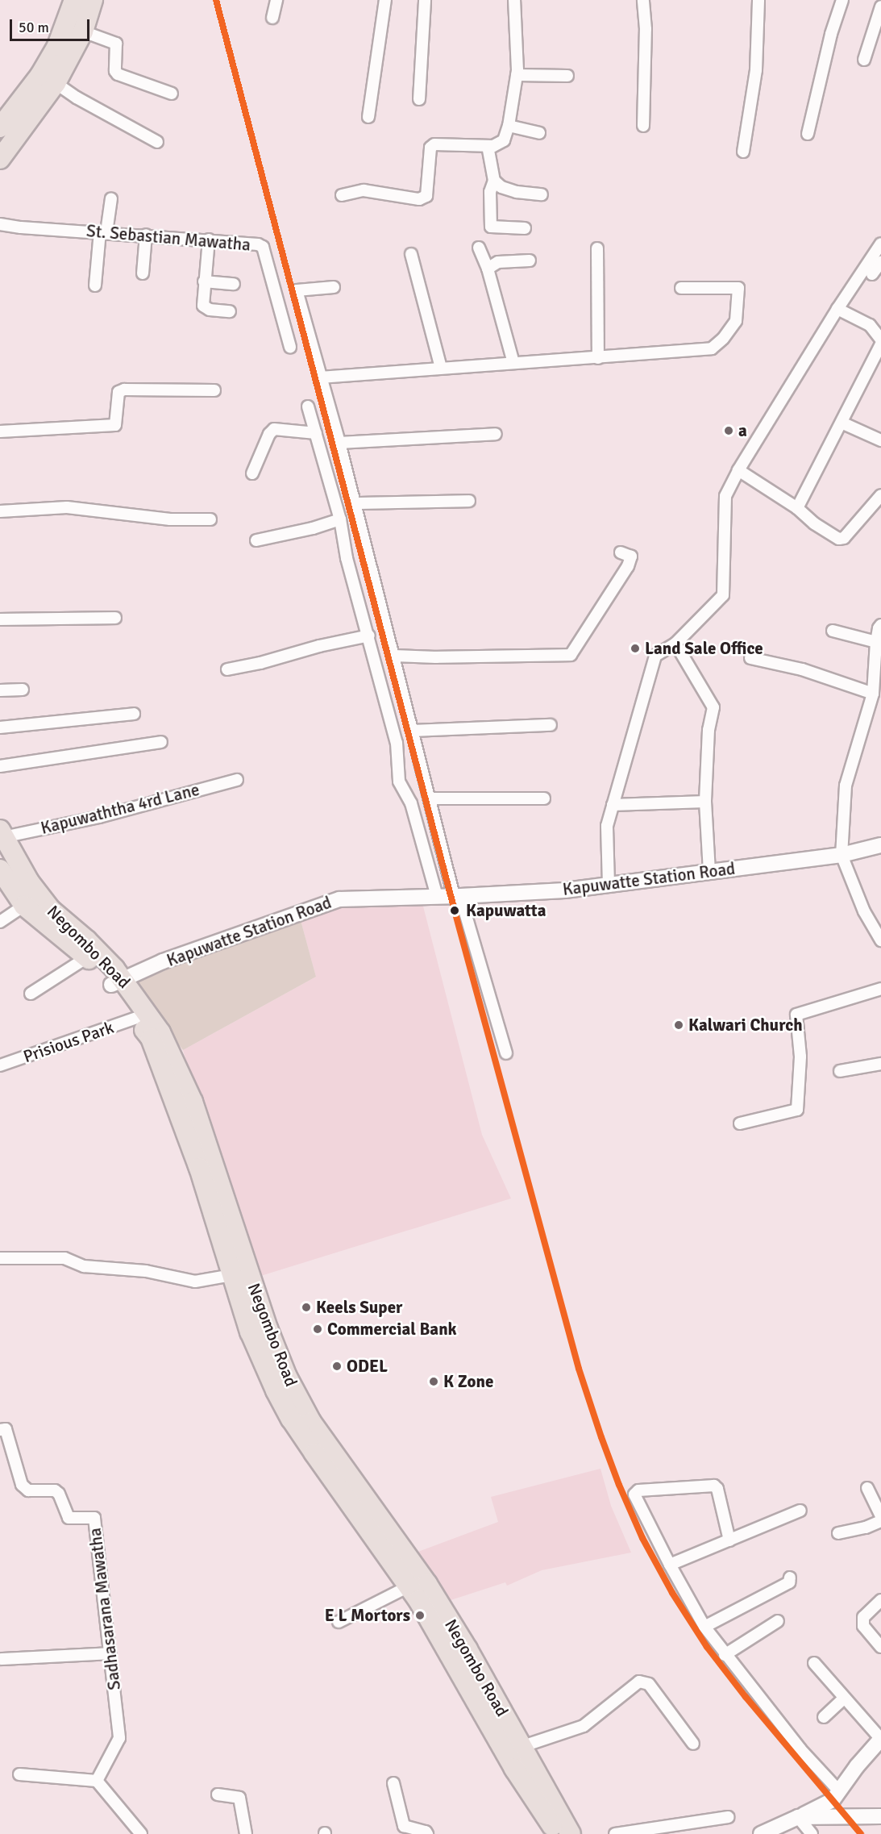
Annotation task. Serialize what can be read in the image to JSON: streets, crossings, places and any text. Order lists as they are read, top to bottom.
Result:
{
  "streets": {
    "highway": ["Negombo Road"],
    "street": [
      "St. Sebastian Mawatha",
      "Kapuwaththa 4rd Lane",
      "Kapuwatte Station Road",
      "Prisious Park",
      "Sadhasarana Mawatha"
    ]
  },
  "crossings": [
    ["Kapuwaththa 4rd Lane", "Negombo Road"],
    ["Kapuwatte Station Road", "Negombo Road"],
    ["Negombo Road", "Prisious Park"]
  ],
  "places": [
    "a",
    "Land Sale Office",
    "Kapuwatta",
    "Kalwari Church",
    "Keels Super",
    "Commercial Bank",
    "ODEL",
    "K Zone",
    "E L Mortors"
  ],
  "scale_bar": "50 m"
}
